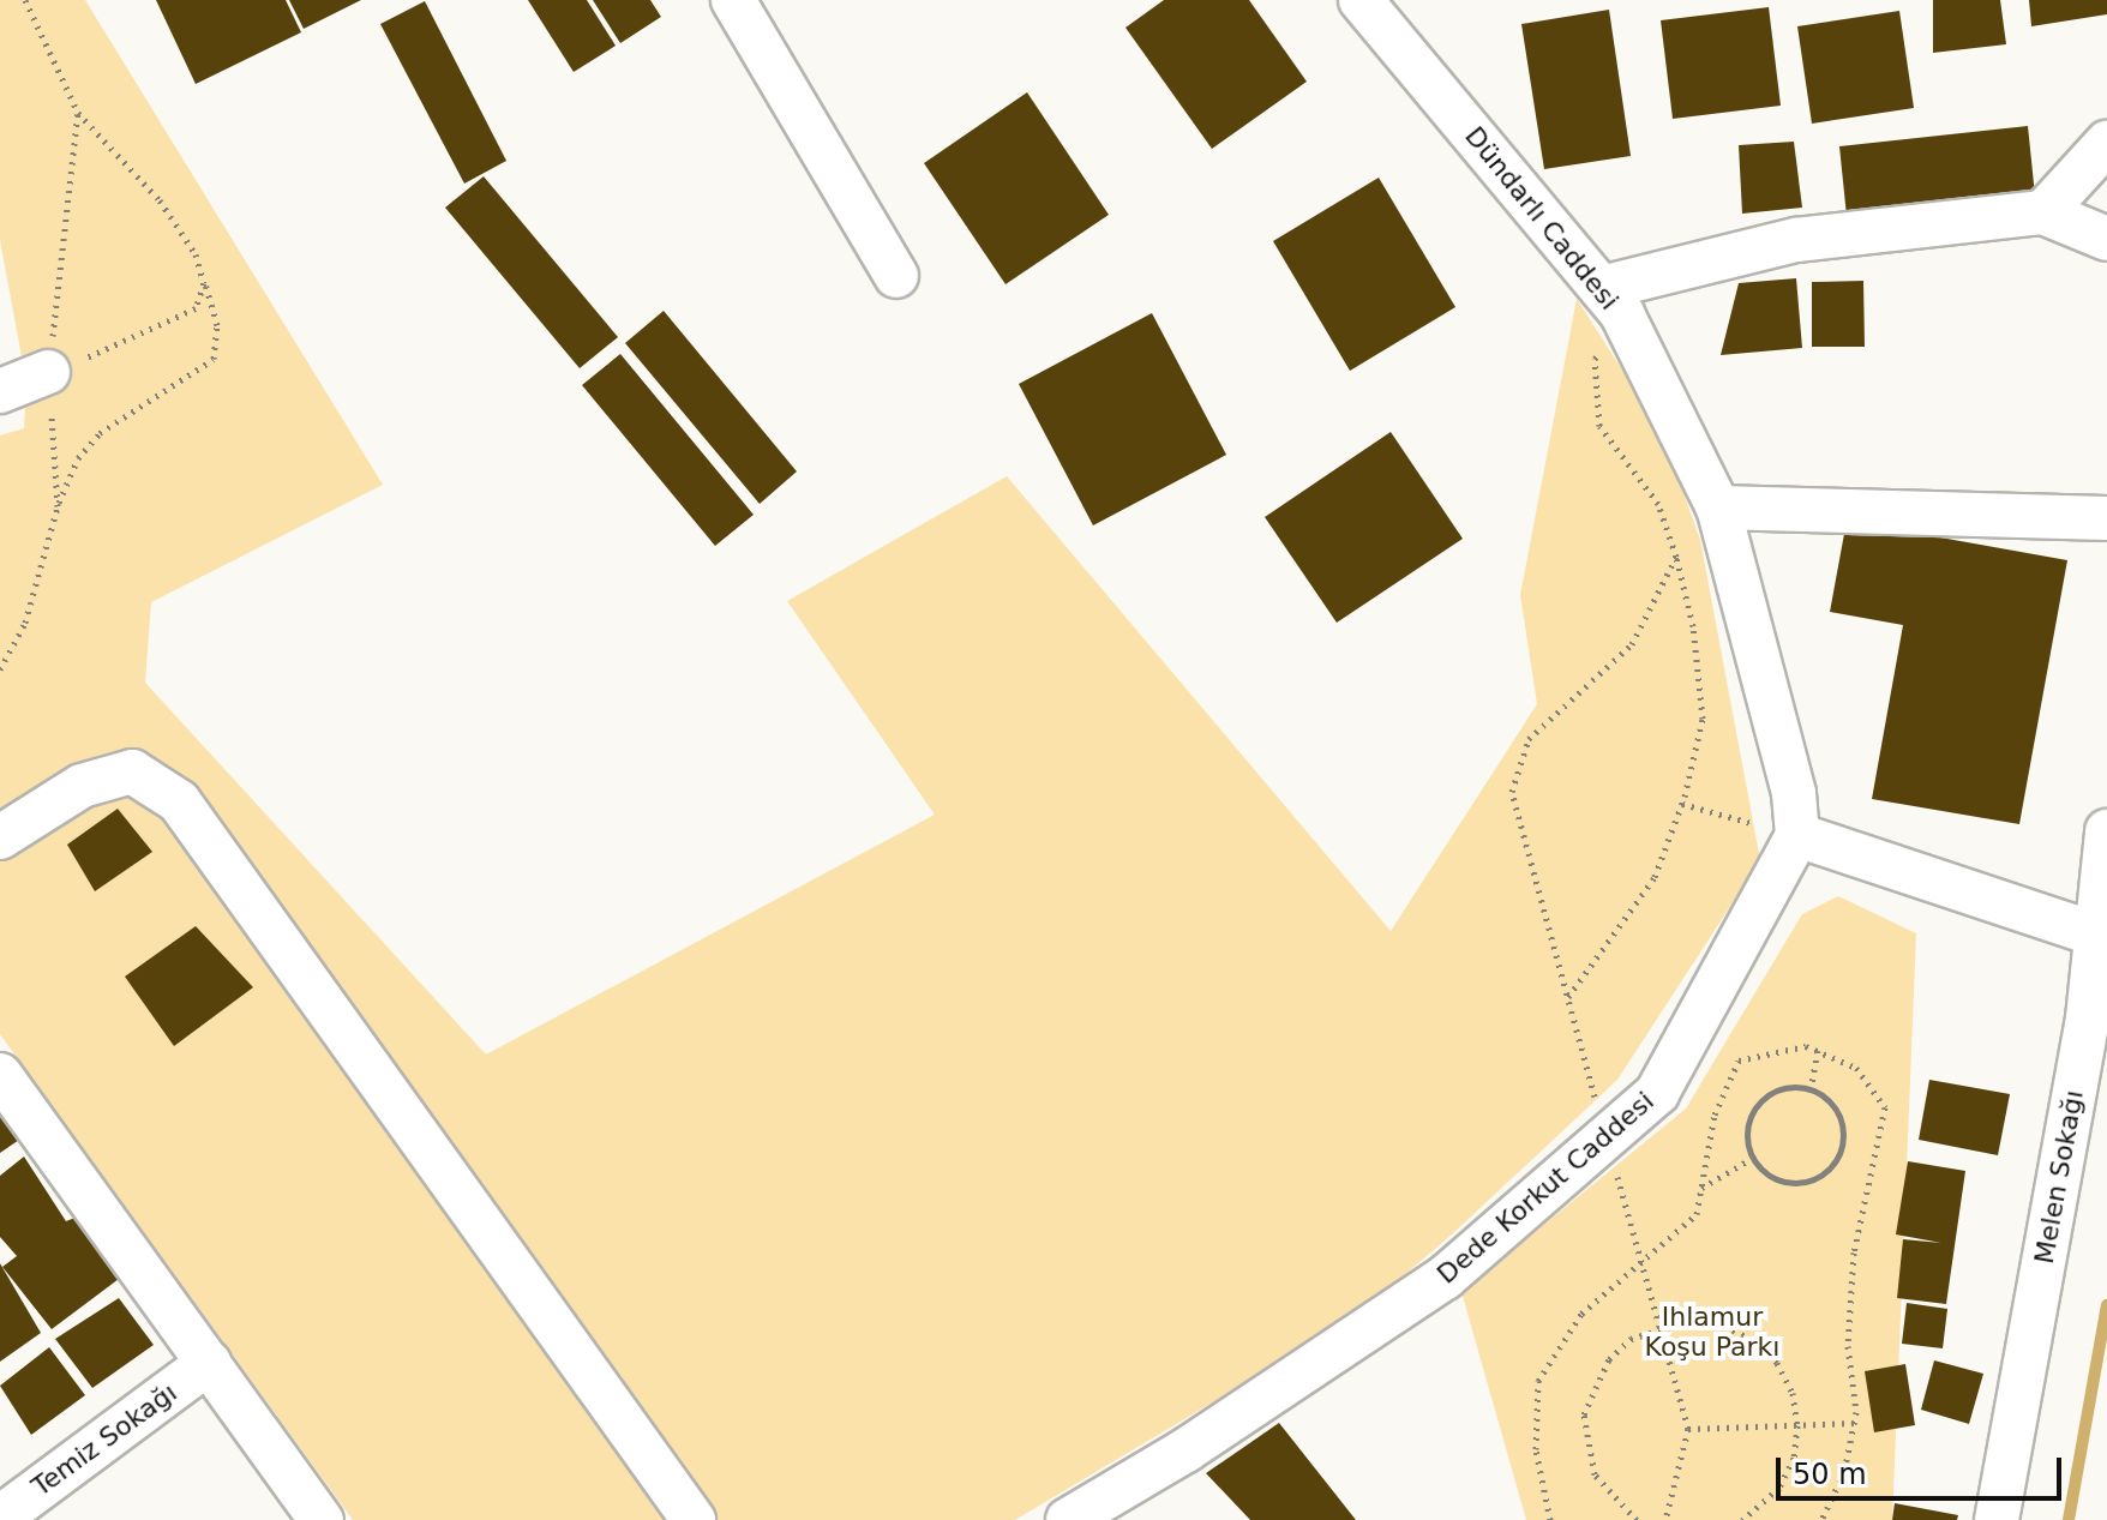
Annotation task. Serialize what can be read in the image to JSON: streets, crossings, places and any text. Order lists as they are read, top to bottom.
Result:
{
  "streets": {
    "street": [
      "Dündarlı Caddesi",
      "Melen Sokağı",
      "Dede Korkut Caddesi",
      "Temiz Sokağı"
    ]
  },
  "crossings": [
    ["Dündarlı Caddesi", "Dede Korkut Caddesi"]
  ],
  "parks": ["Ihlamur Koşu Parkı"],
  "scale_bar": "50 m"
}
